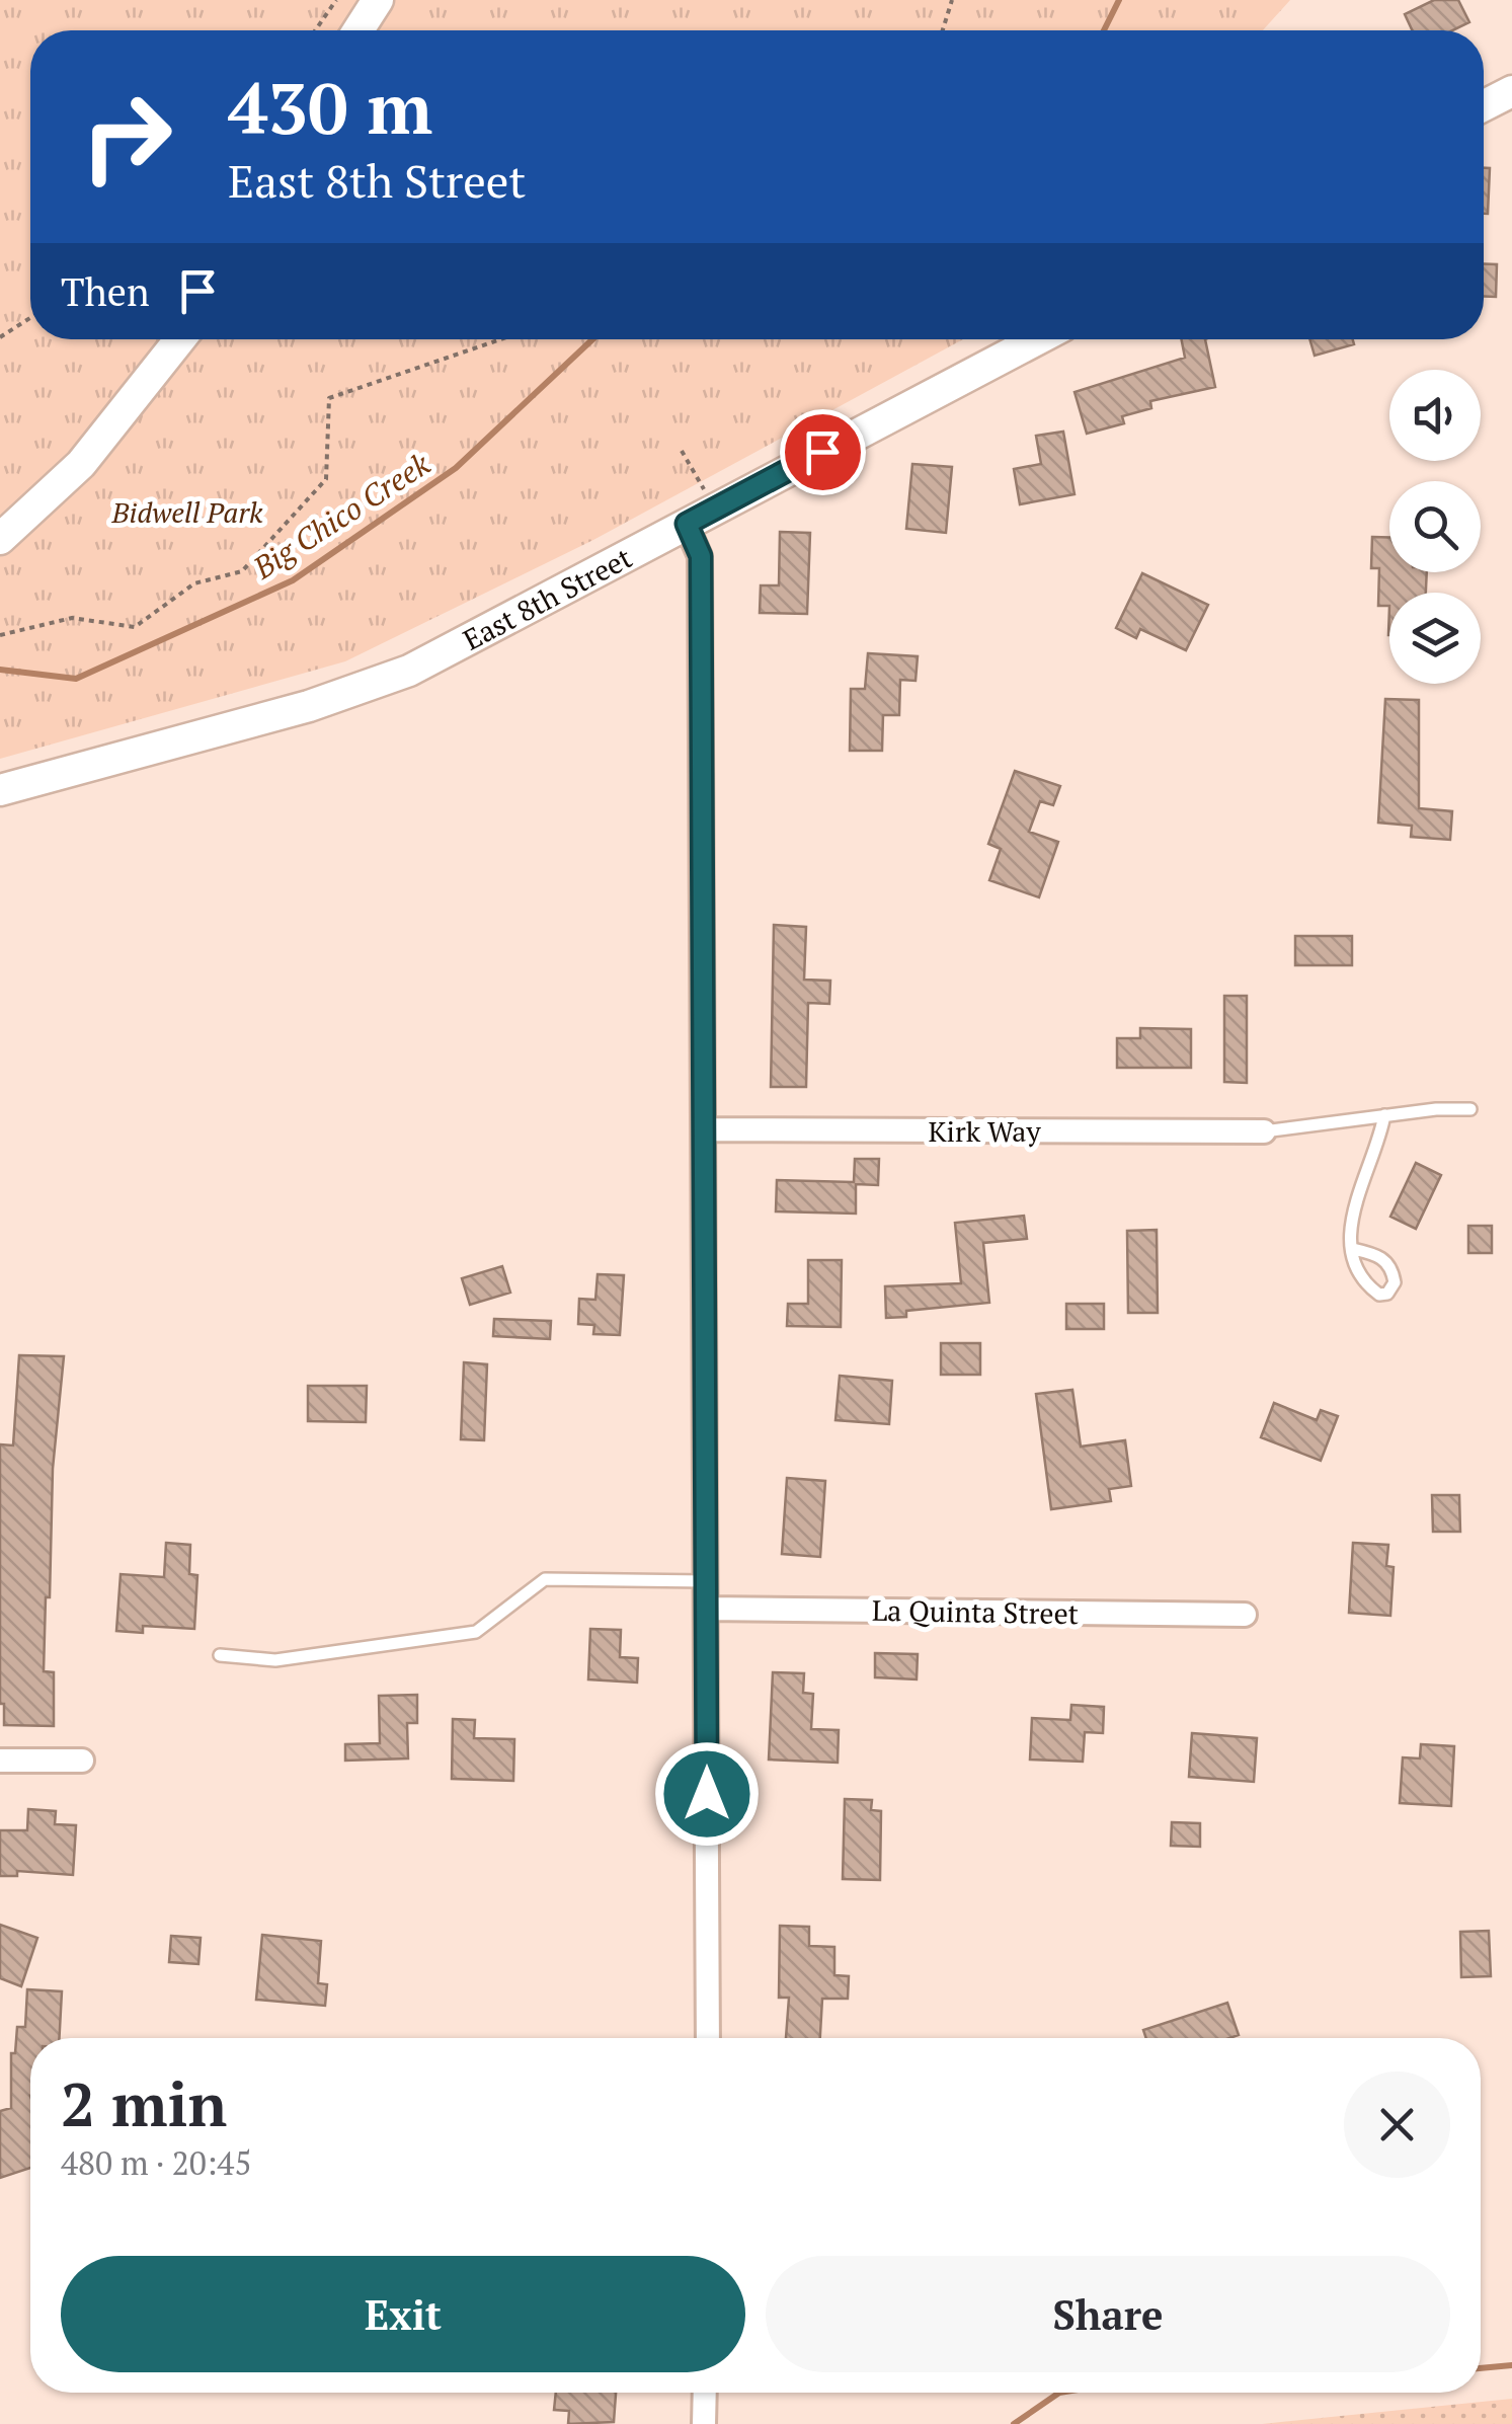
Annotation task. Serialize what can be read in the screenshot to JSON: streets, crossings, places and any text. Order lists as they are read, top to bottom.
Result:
{
  "streets": {
    "street": ["East 8th Street", "Kirk Way", "La Quinta Street"]
  },
  "water": ["Big Chico Creek"],
  "parks": ["Bidwell Park"],
  "page": {
    "turn": ["430 m", "East 8th Street"],
    "then": "Then",
    "heading": ["2 min", "480 m · 20:45"],
    "buttons": ["Exit", "Share"]
  }
}
